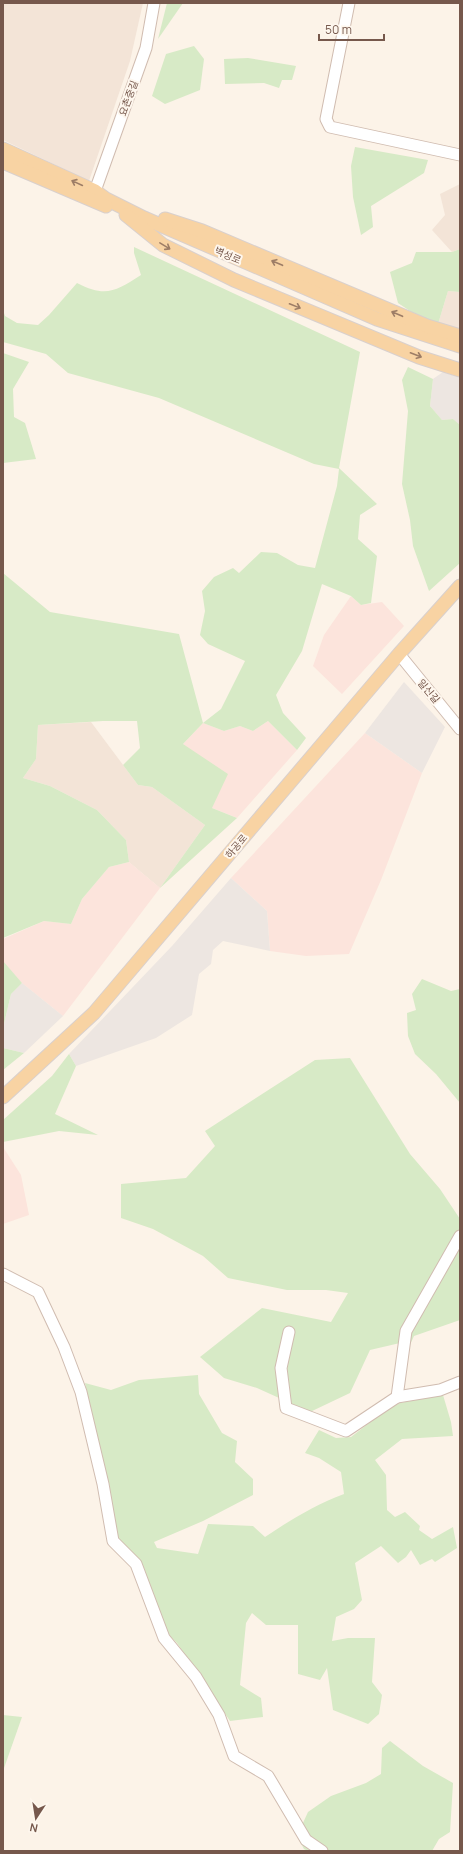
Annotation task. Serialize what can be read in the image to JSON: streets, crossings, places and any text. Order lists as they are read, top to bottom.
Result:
{
  "streets": {
    "main road": ["벽성로", "하공로"],
    "street": ["요촌중길", "일신길"]
  },
  "crossings": [
    ["요촌중길", "벽성로"],
    ["일신길", "하공로"]
  ],
  "scale_bar": "50 m",
  "north": "bottom"
}
